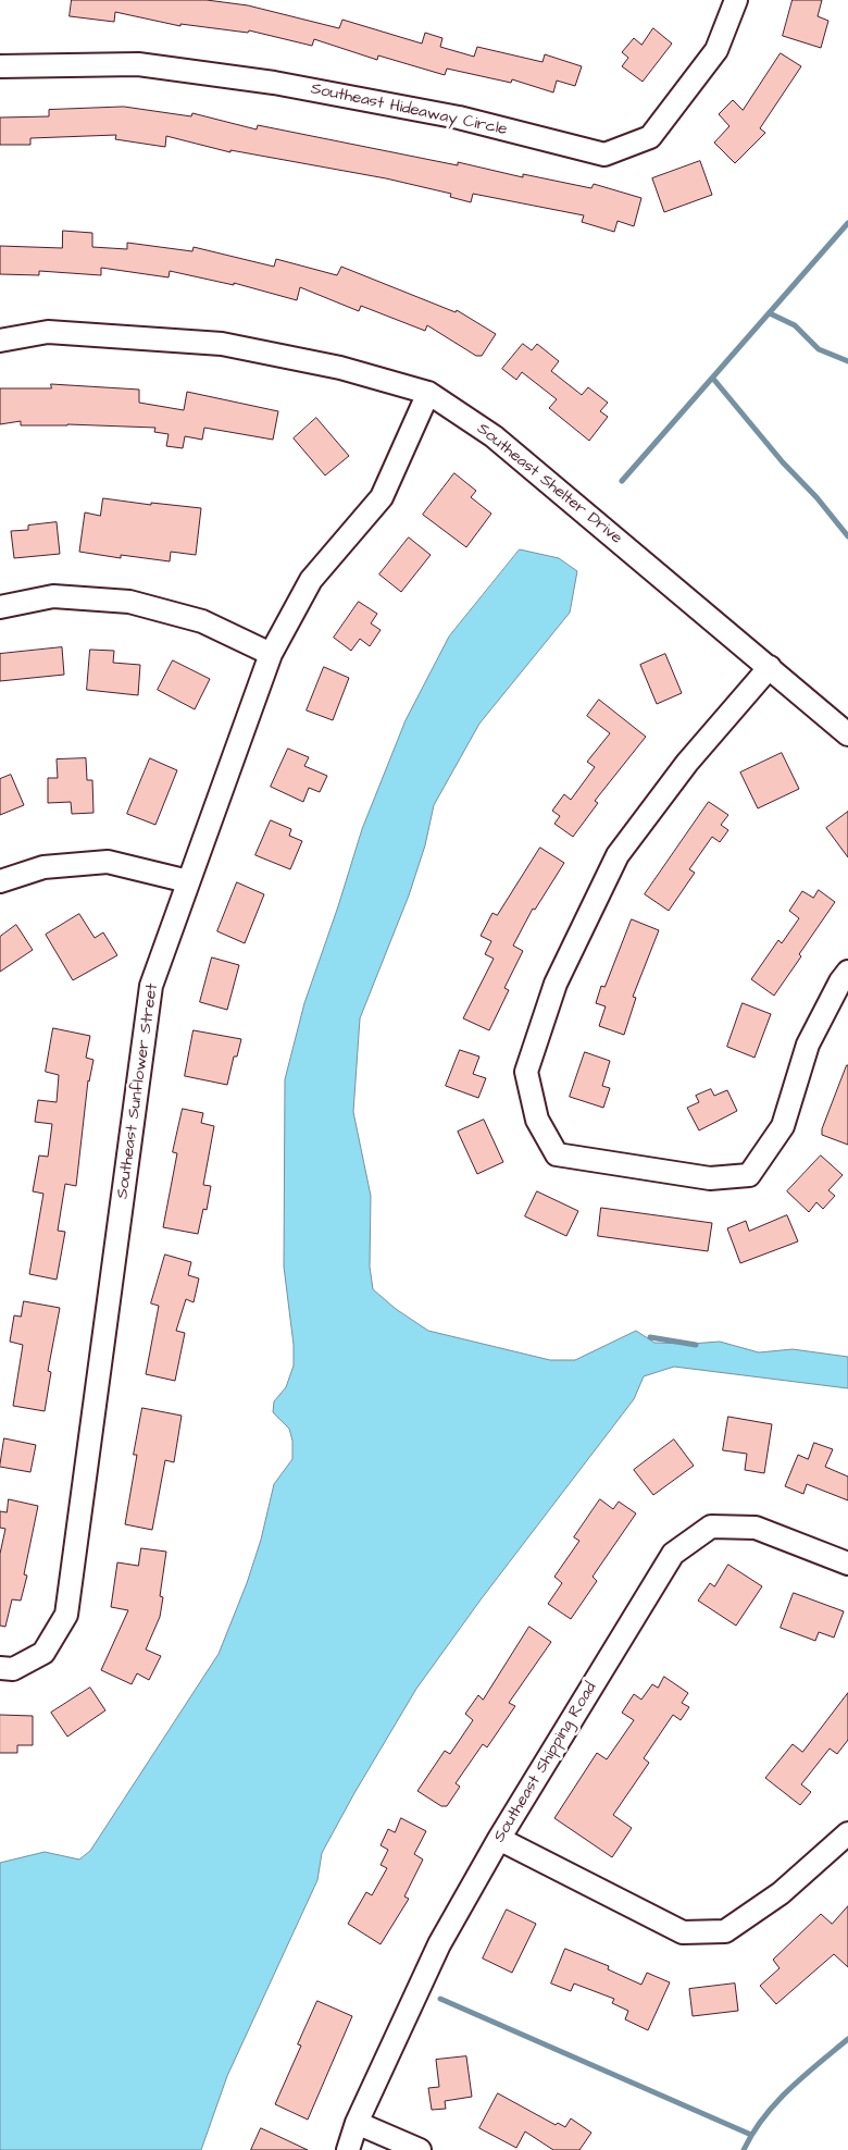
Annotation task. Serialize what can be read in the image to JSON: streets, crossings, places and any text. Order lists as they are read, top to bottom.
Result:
{
  "streets": {
    "street": [
      "Southeast Hideaway Circle",
      "Southeast Shelter Drive",
      "Southeast Sunflower Street",
      "Southeast Shipping Road"
    ]
  },
  "crossings": [
    ["Southeast Shelter Drive", "Southeast Sunflower Street"]
  ]
}
